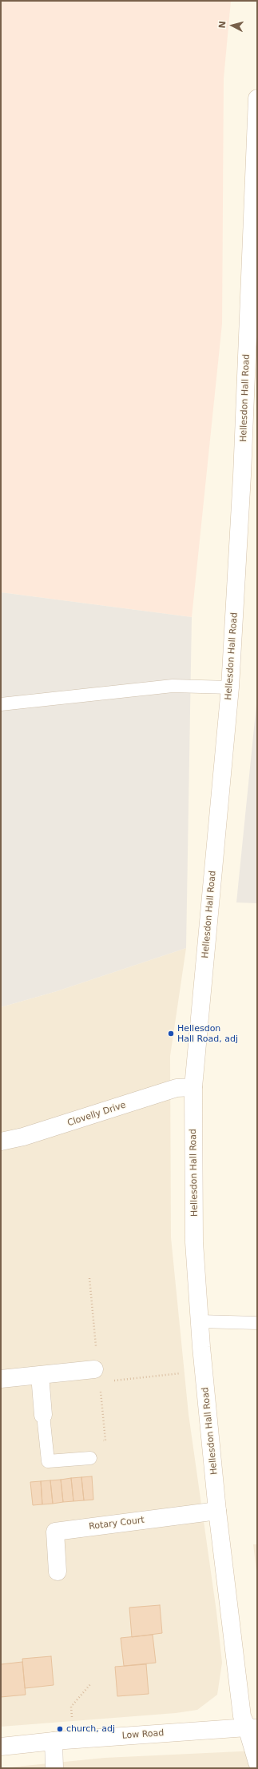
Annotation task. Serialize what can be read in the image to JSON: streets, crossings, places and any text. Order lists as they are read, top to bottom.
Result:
{
  "streets": {
    "street": [
      "Hellesdon Hall Road",
      "Clovelly Drive",
      "Rotary Court",
      "Low Road"
    ]
  },
  "crossings": [
    ["Hellesdon Hall Road", "Clovelly Drive"],
    ["Hellesdon Hall Road", "Rotary Court"],
    ["Hellesdon Hall Road", "Low Road"]
  ],
  "places": ["Hellesdon Hall Road, adj", "church, adj"],
  "north": "left"
}
